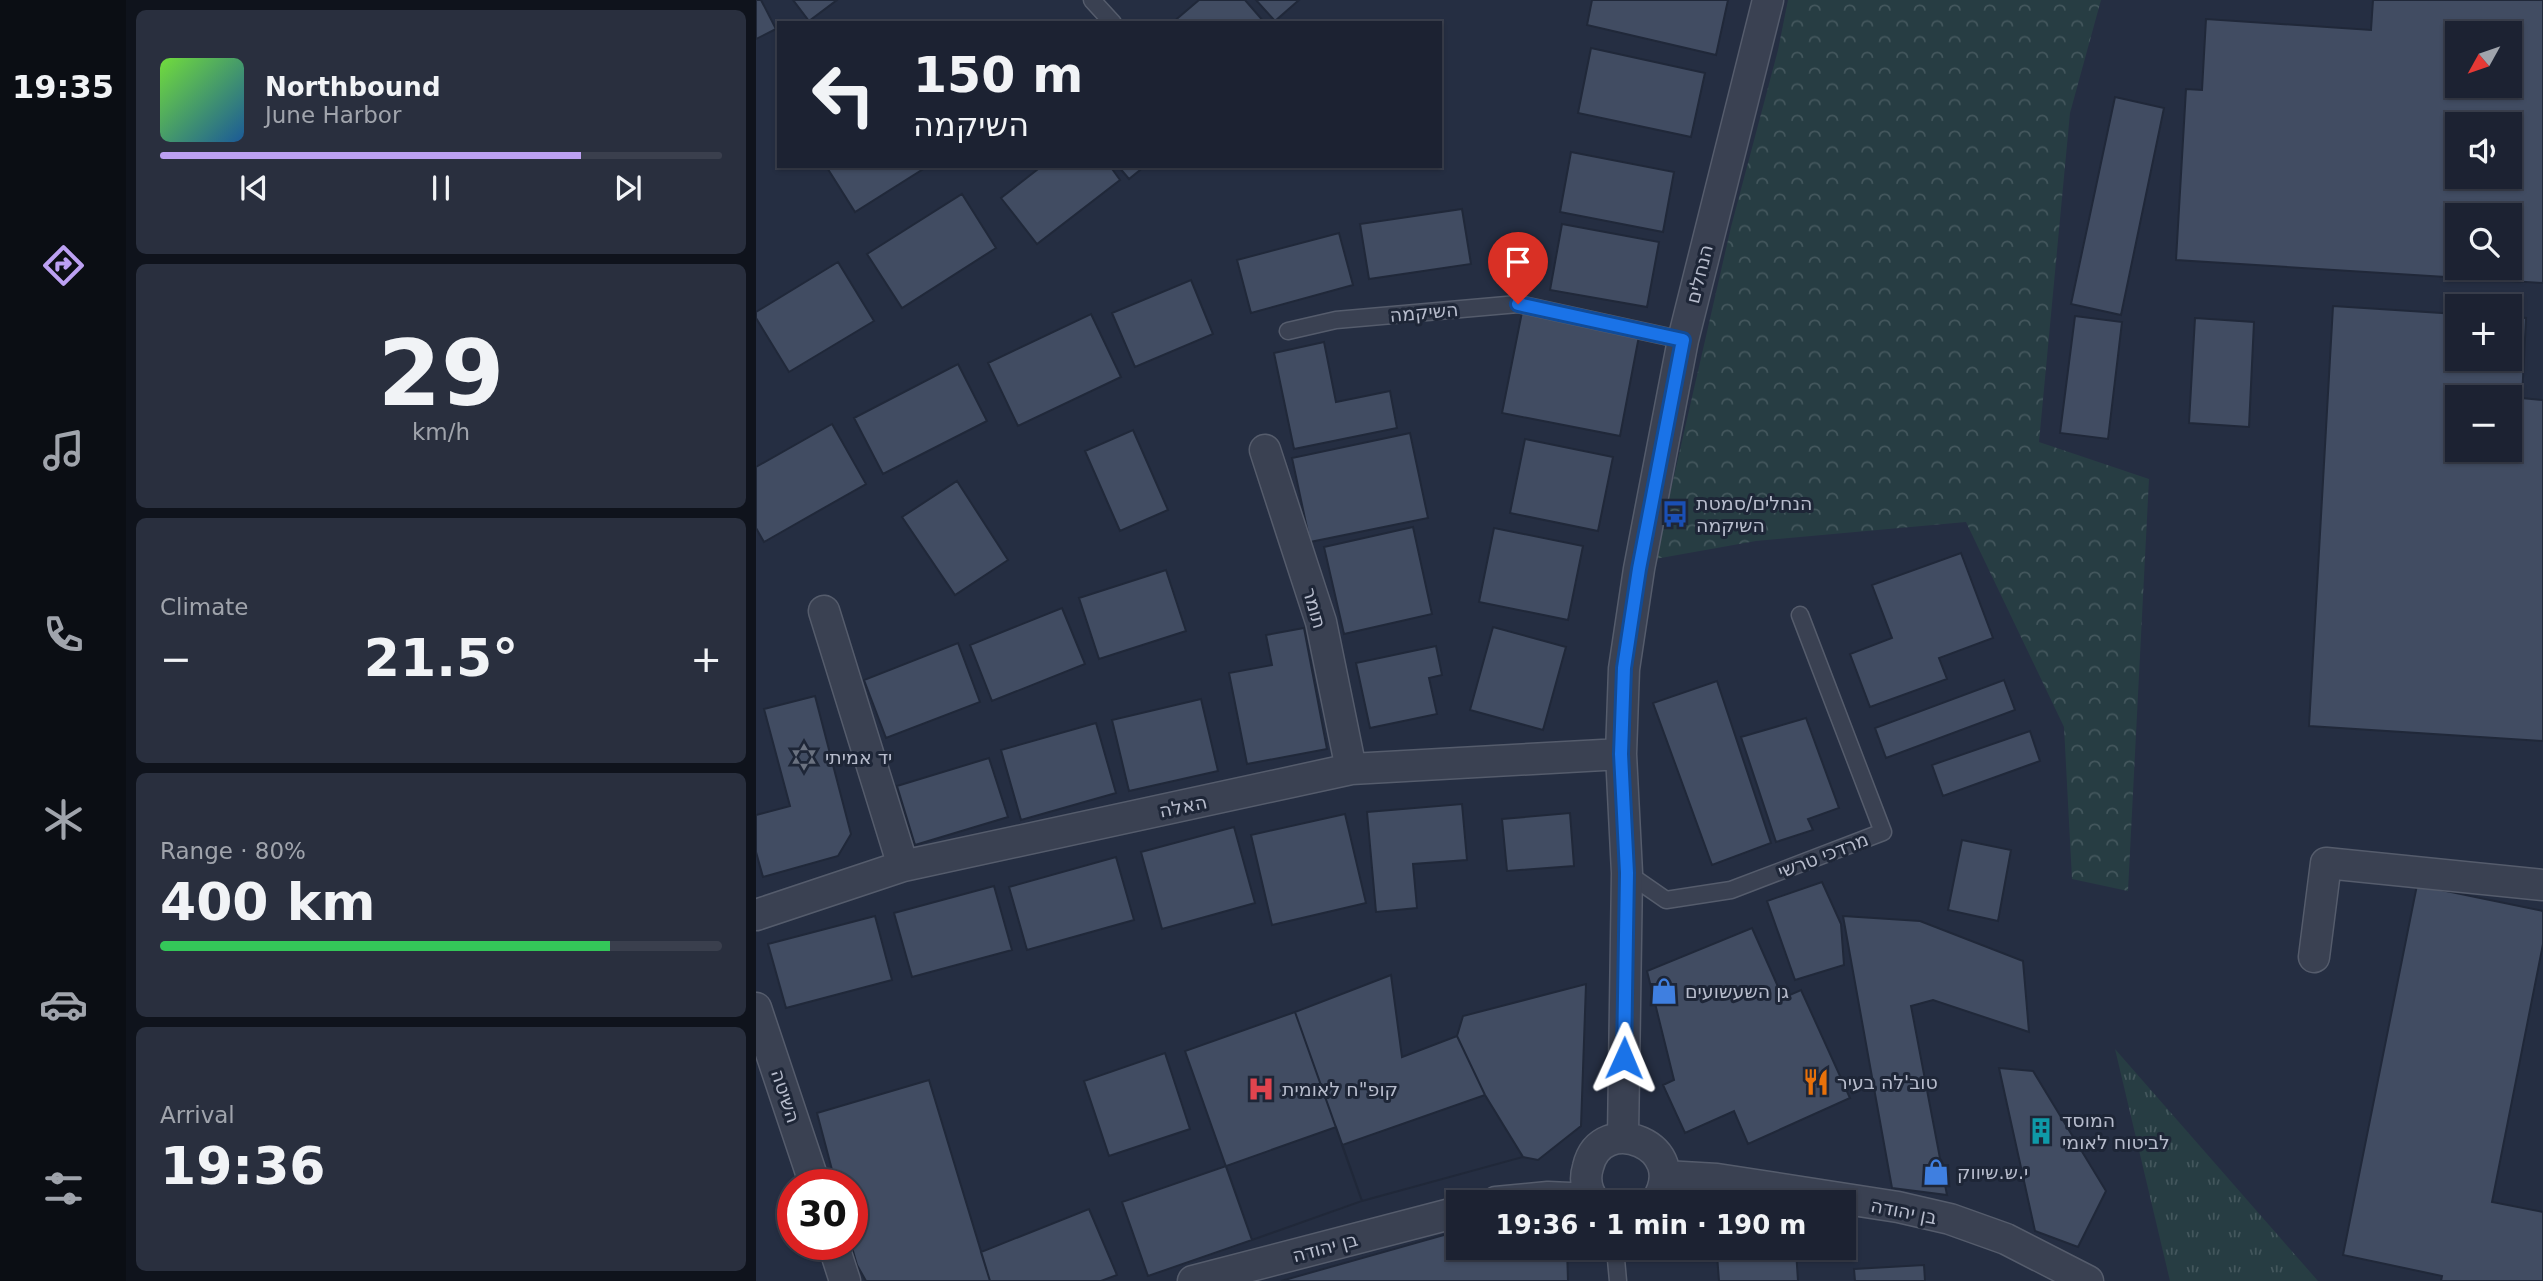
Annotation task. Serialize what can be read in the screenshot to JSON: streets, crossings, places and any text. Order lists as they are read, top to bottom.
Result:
{
  "streets": {
    "street": [
      "הנחלים",
      "תומר",
      "האלה",
      "השיטה",
      "בן יהודה"
    ],
    "lane": ["השיקמה", "מרדכי טרשי"]
  },
  "crossings": [
    ["הנחלים", "השיקמה"],
    ["הנחלים", "האלה"],
    ["הנחלים", "מרדכי טרשי"],
    ["תומר", "האלה"]
  ],
  "places": {
    "bus stop": ["הנחלים/סמטת השיקמה"],
    "synagogue": ["יד אמיתי"],
    "shop": ["גן השעשועים", "י.ש.שיווק"],
    "restaurant": ["טוב'לה בעיר"],
    "hospital": ["קופ\"ח לאומית"],
    "building": ["המוסד לביטוח לאומי"]
  },
  "north": "bottom left",
  "page": {
    "tabs": "19:35",
    "map_buttons": ["+", "−"],
    "turn": ["150 m", "השיקמה"],
    "song": ["Northbound", "June Harbor"],
    "tile": [
      ["29", "km/h"],
      "Climate",
      ["Range · 80%", "400 km"],
      ["Arrival", "19:36"]
    ],
    "heat": ["−", "21.5°", "+"],
    "limit": "30",
    "trip": "19:36 · 1 min · 190 m"
  }
}
